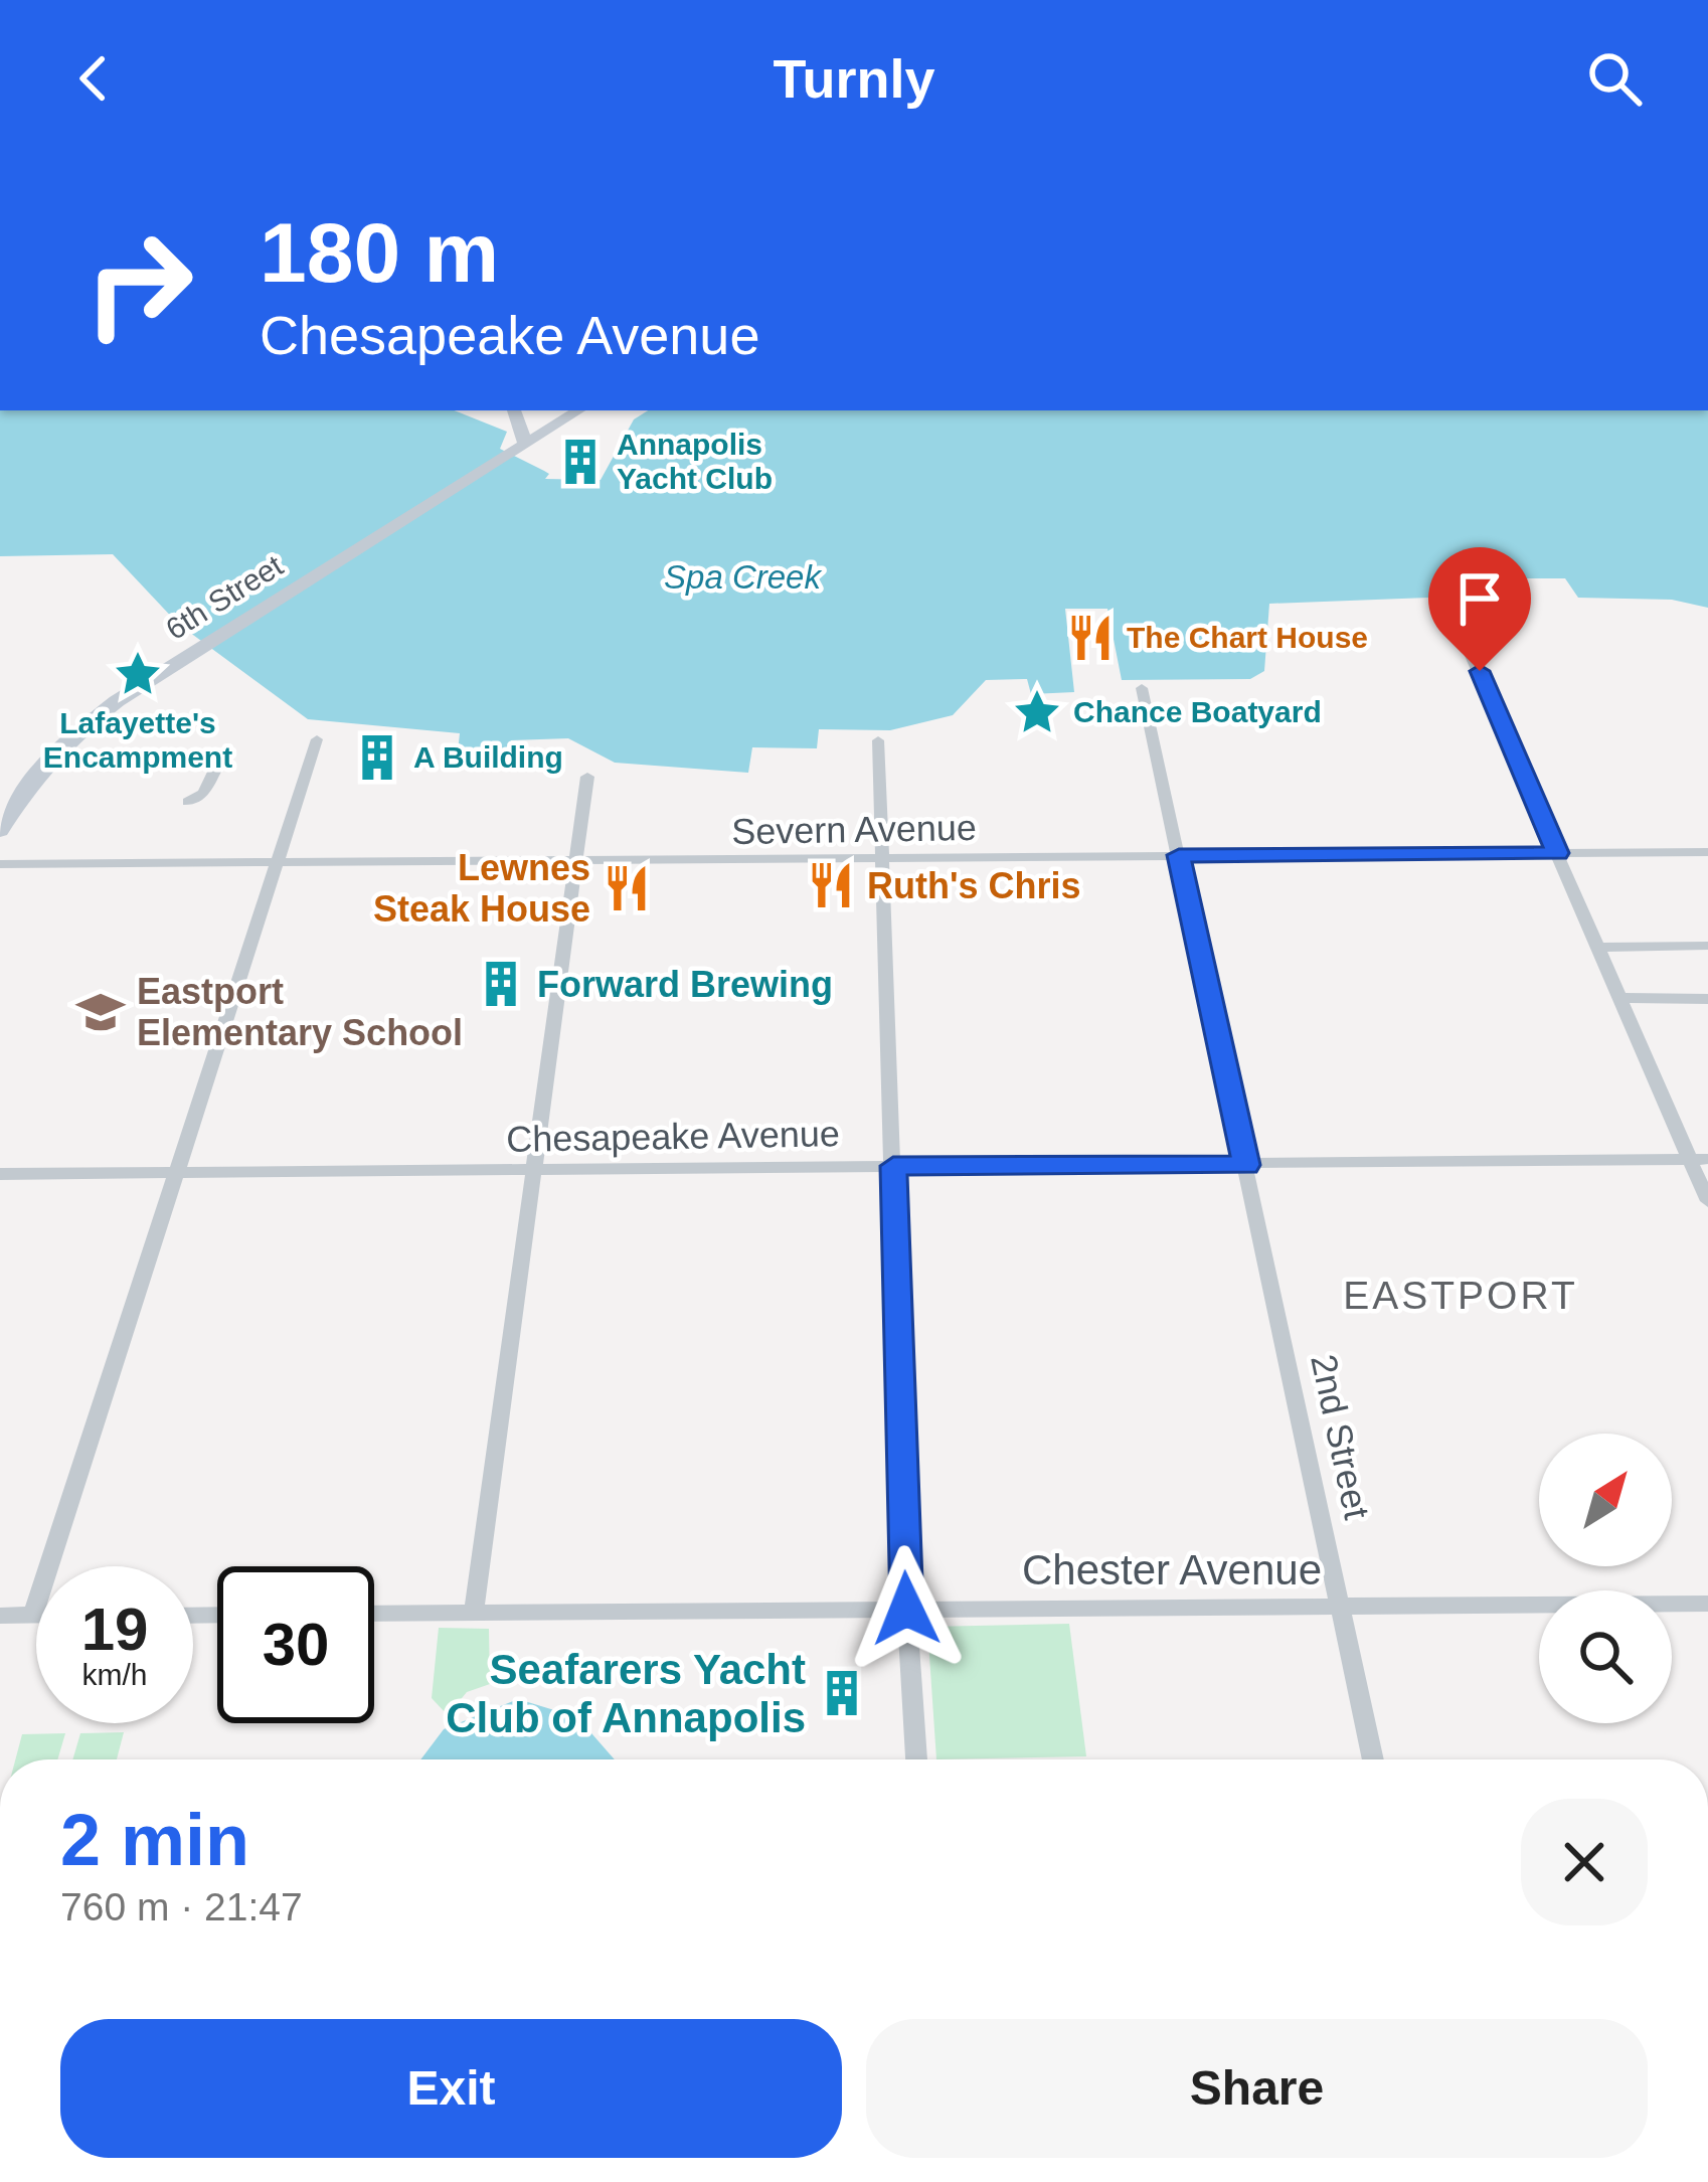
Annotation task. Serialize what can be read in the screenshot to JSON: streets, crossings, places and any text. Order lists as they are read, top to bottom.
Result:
{
  "streets": {
    "main road": ["6th Street"],
    "street": [
      "Severn Avenue",
      "Chesapeake Avenue",
      "2nd Street",
      "Chester Avenue"
    ]
  },
  "crossings": [
    ["Severn Avenue", "2nd Street"],
    ["Chesapeake Avenue", "2nd Street"],
    ["2nd Street", "Chester Avenue"]
  ],
  "districts": ["EASTPORT"],
  "water": ["Spa Creek"],
  "places": {
    "building": [
      "Annapolis Yacht Club",
      "A Building",
      "Forward Brewing",
      "Seafarers Yacht Club of Annapolis"
    ],
    "restaurant": ["The Chart House", "Ruth's Chris", "Lewnes Steak House"],
    "place": ["Lafayette's Encampment", "Chance Boatyard"],
    "school or university": ["Eastport Elementary School"]
  },
  "north": "top right",
  "page": {
    "header": "Turnly",
    "turn": ["180 m", "Chesapeake Avenue"],
    "speed": "19 km/h",
    "limit": "30",
    "heading": ["2 min", "760 m · 21:47"],
    "buttons": ["Exit", "Share"]
  }
}
